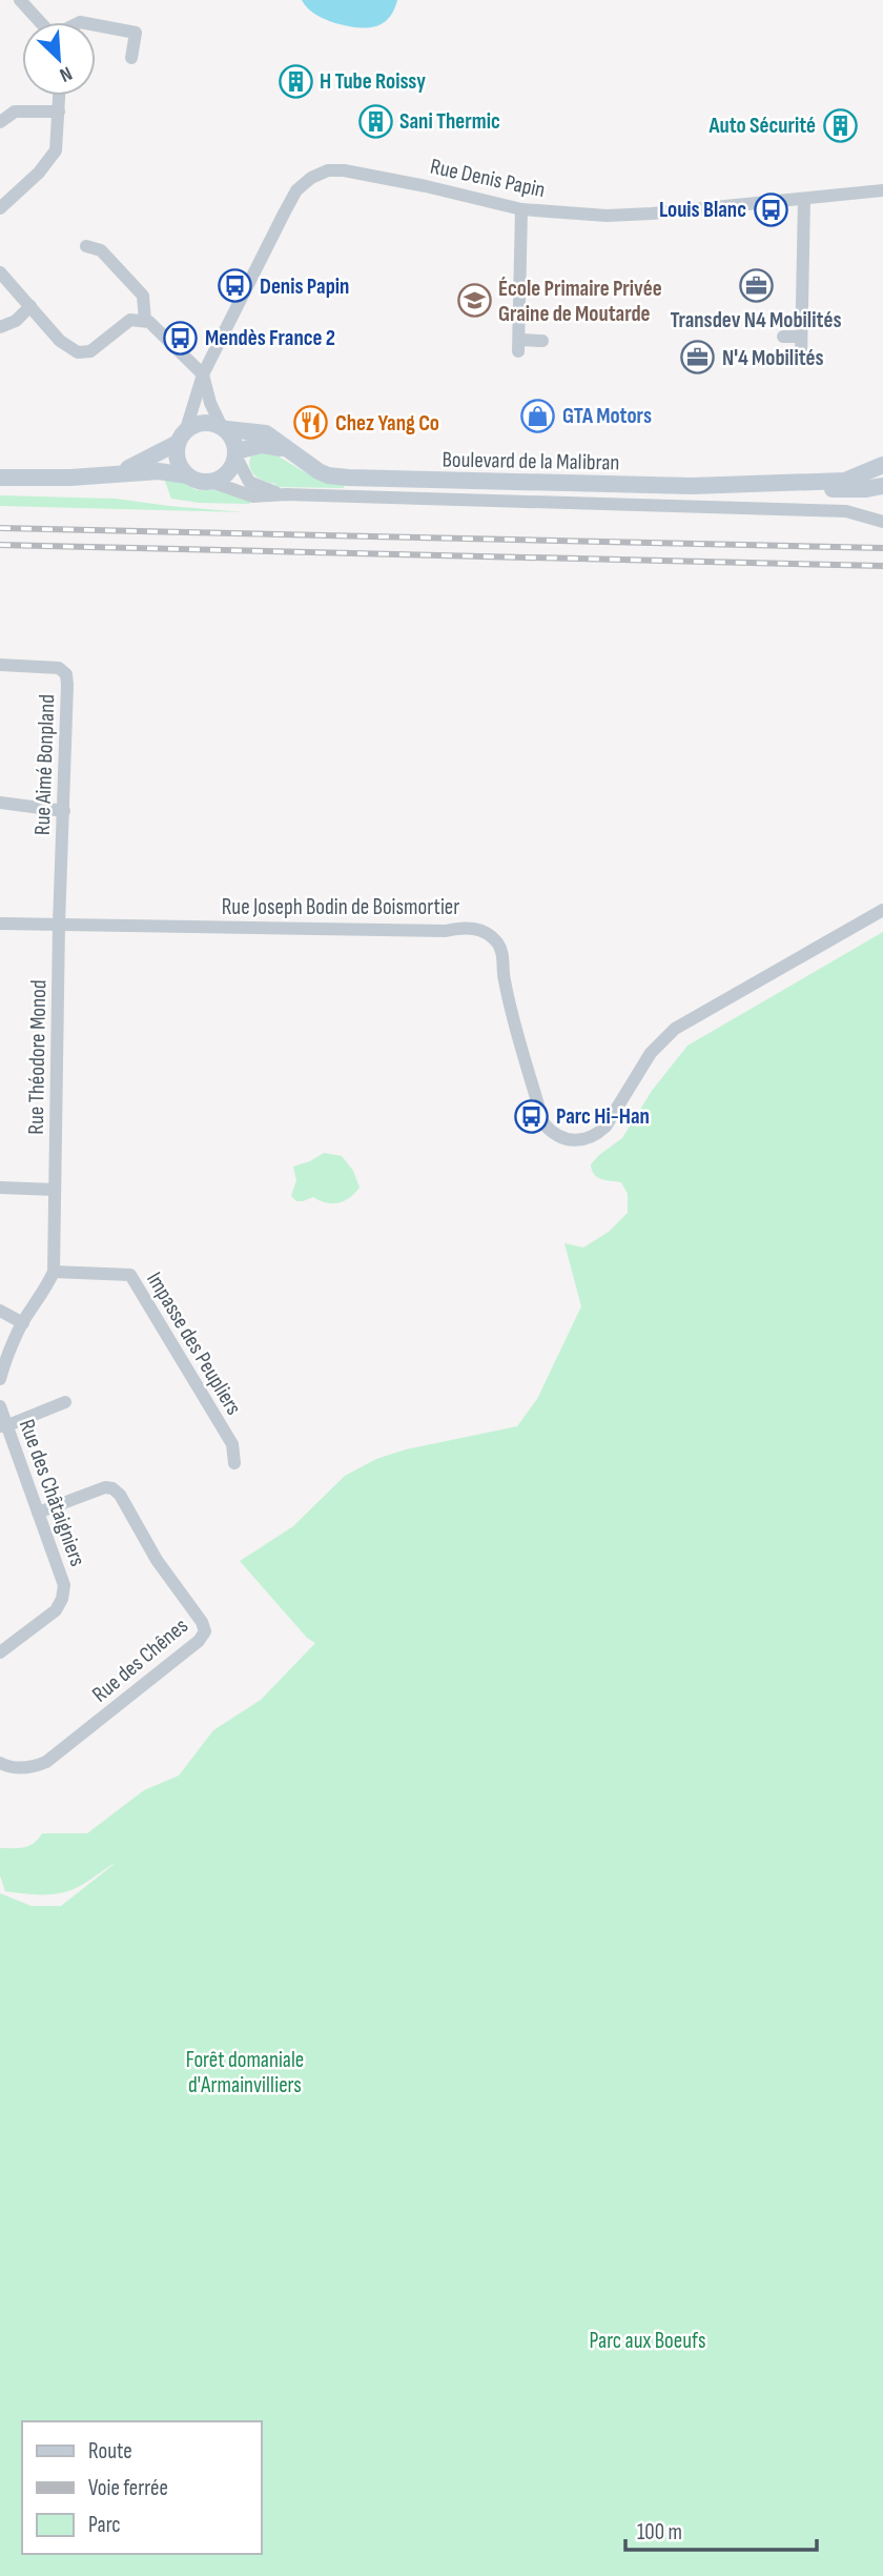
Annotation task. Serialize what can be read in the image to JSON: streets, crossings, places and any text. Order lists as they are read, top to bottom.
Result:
{
  "streets": {
    "main road": ["Boulevard de la Malibran"],
    "street": [
      "Rue Denis Papin",
      "Rue Aimé Bonpland",
      "Rue Joseph Bodin de Boismortier",
      "Rue Théodore Monod",
      "Impasse des Peupliers",
      "Rue des Châtaigniers",
      "Rue des Chênes"
    ]
  },
  "crossings": [
    ["Rue Denis Papin", "Boulevard de la Malibran"],
    ["Rue Aimé Bonpland", "Rue Joseph Bodin de Boismortier"],
    ["Rue Aimé Bonpland", "Rue Théodore Monod"],
    ["Rue Joseph Bodin de Boismortier", "Rue Théodore Monod"],
    ["Rue Théodore Monod", "Impasse des Peupliers"],
    ["Rue des Châtaigniers", "Rue des Chênes"]
  ],
  "parks": ["Forêt domaniale d'Armainvilliers", "Parc aux Boeufs"],
  "places": {
    "building": ["H Tube Roissy", "Sani Thermic", "Auto Sécurité"],
    "bus stop": [
      "Louis Blanc",
      "Denis Papin",
      "Mendès France 2",
      "Parc Hi-Han"
    ],
    "office": ["Transdev N4 Mobilités", "N'4 Mobilités"],
    "school or university": ["École Primaire Privée Graine de Moutarde"],
    "shop": ["GTA Motors"],
    "restaurant": ["Chez Yang Co"]
  },
  "legend": ["Route", "Voie ferrée", "Parc"],
  "scale_bar": "100 m",
  "north": "bottom right"
}
